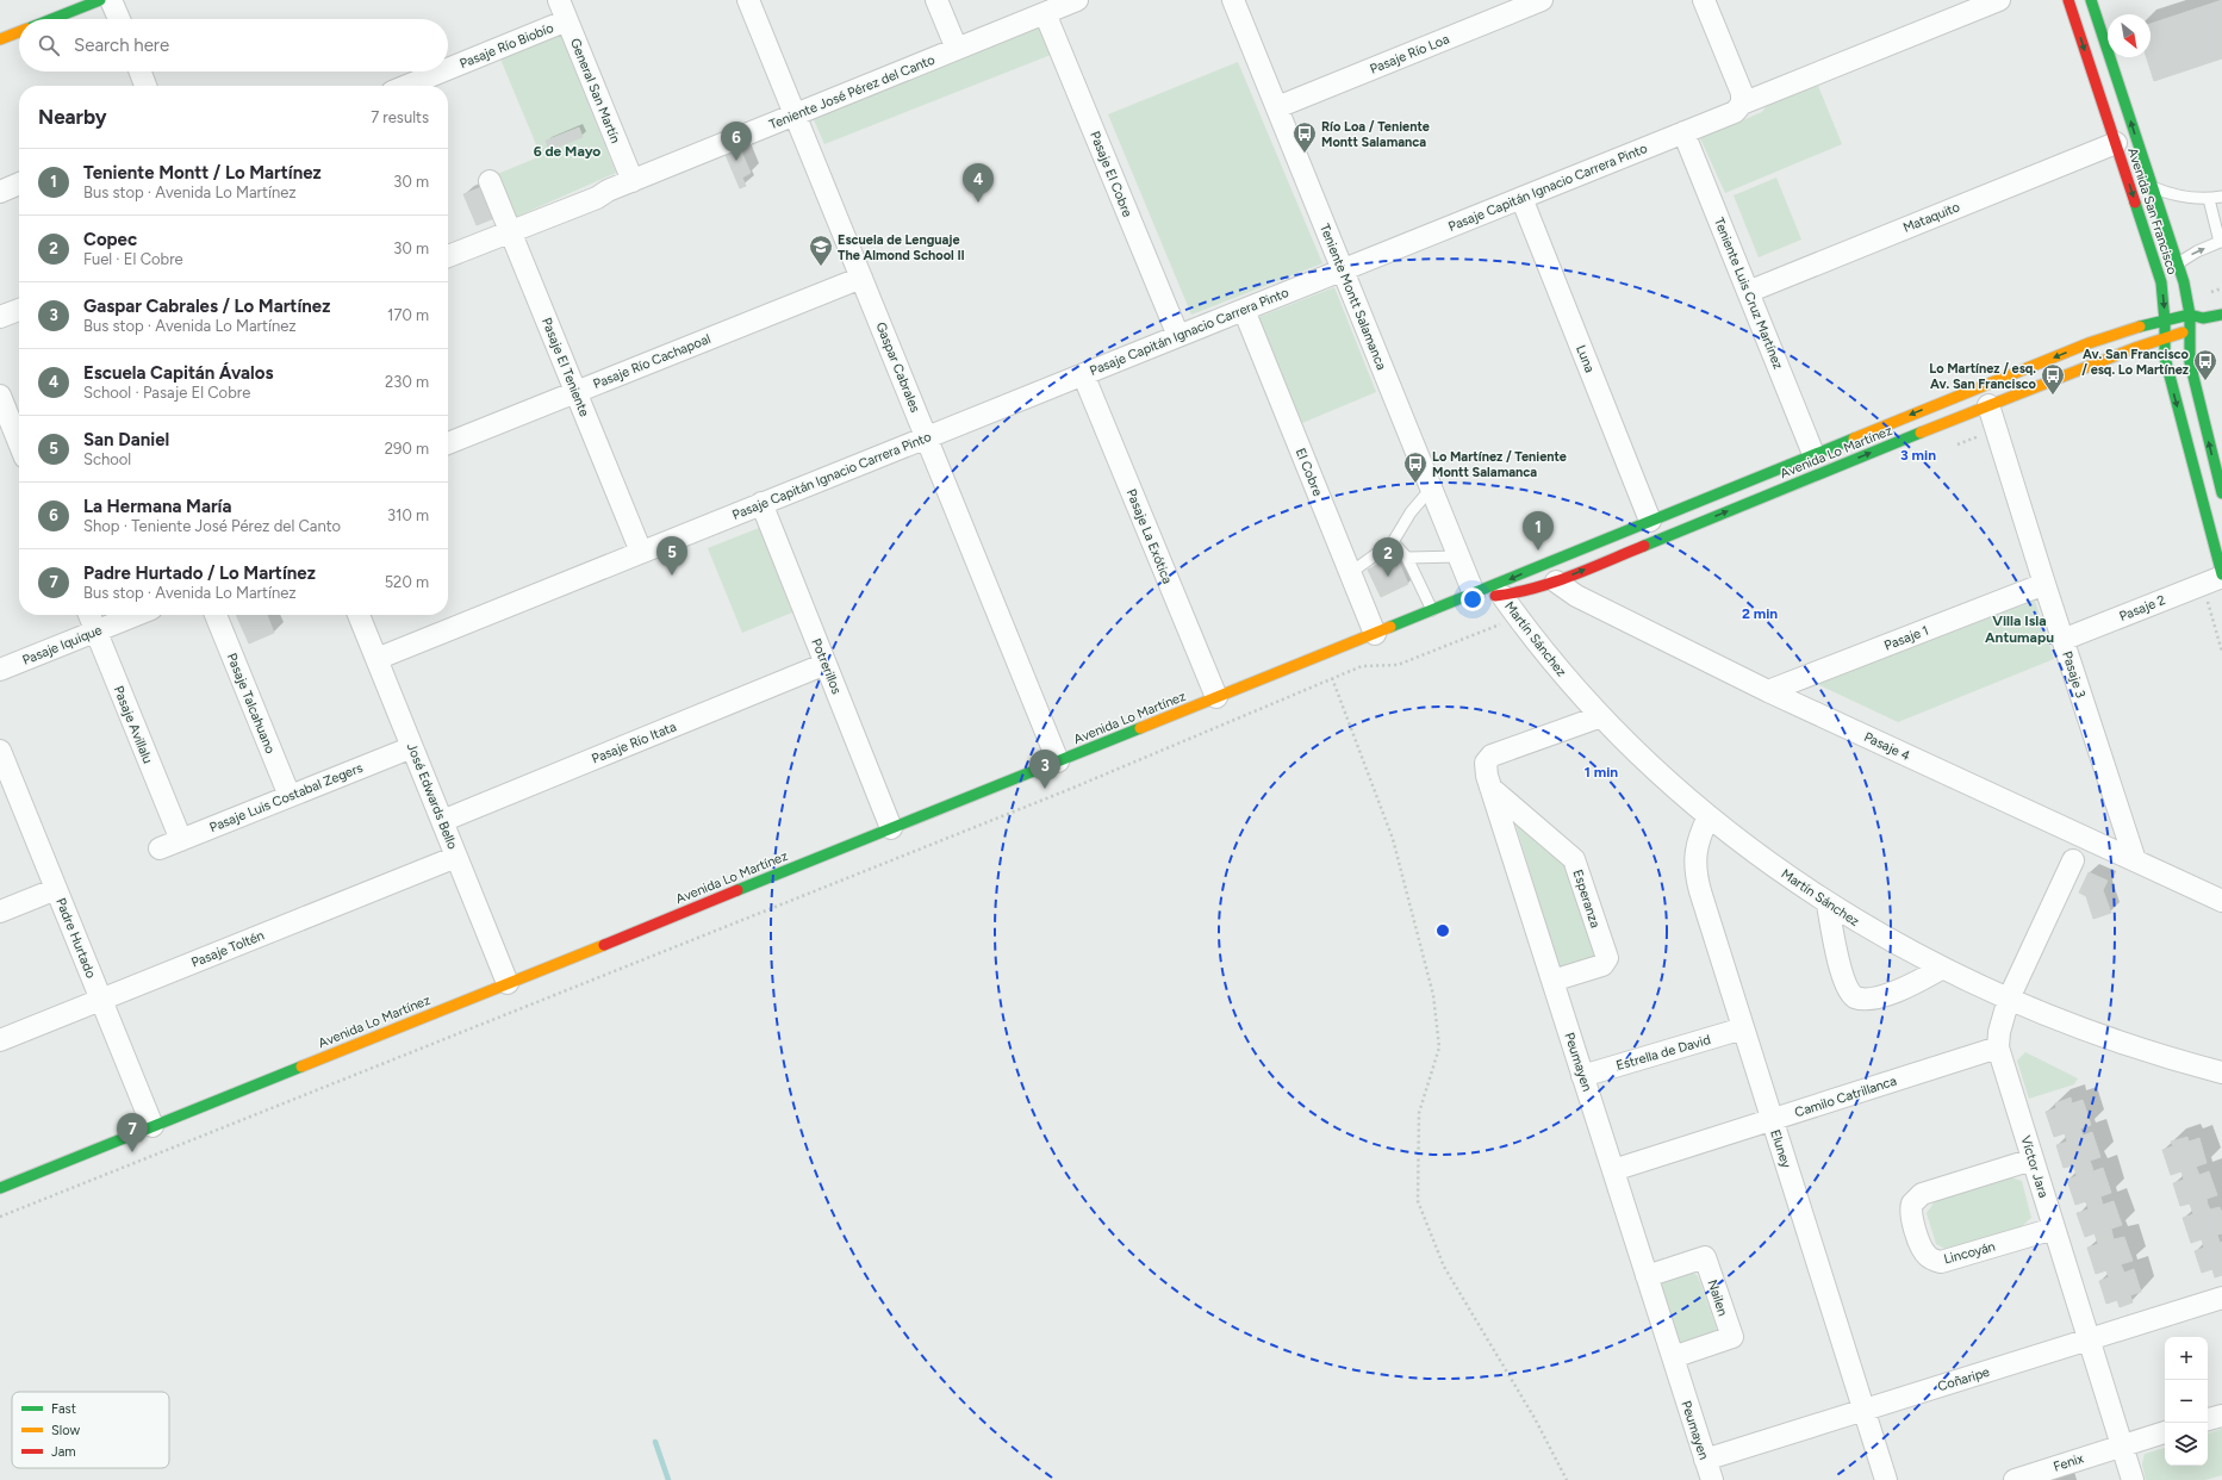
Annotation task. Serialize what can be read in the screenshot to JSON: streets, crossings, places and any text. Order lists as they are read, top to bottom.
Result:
{
  "streets": {
    "main road": ["Avenida San Francisco", "Avenida Lo Martínez"],
    "street": [
      "Pasaje Río Biobío",
      "Pasaje Río Loa",
      "General San Martín",
      "Teniente José Pérez del Canto",
      "Pasaje El Cobre",
      "Pasaje Capitán Ignacio Carrera Pinto",
      "Mataquito",
      "Teniente Luis Cruz Martínez",
      "Teniente Montt Salamanca",
      "Luna",
      "Pasaje Río Cachapoal",
      "Pasaje El Teniente",
      "Gaspar Cabrales",
      "El Cobre",
      "Pasaje La Exótica",
      "Pasaje 2",
      "Pasaje 1",
      "Martín Sánchez",
      "Pasaje Iquique",
      "Potrerillos",
      "Pasaje 3",
      "Pasaje Talcahuano",
      "Pasaje Avillalu",
      "Pasaje Río Itata",
      "Pasaje 4",
      "José Edwards Bello",
      "Pasaje Luis Costabal Zegers",
      "Esperanza",
      "Padre Hurtado",
      "Pasaje Toltén",
      "Estrella de David",
      "Peumayen",
      "Camilo Catrillanca",
      "Eluney",
      "Víctor Jara",
      "Lincoyán",
      "Nailen",
      "Coñaripe",
      "Fenix"
    ]
  },
  "crossings": [
    ["Pasaje Río Biobío", "General San Martín"],
    ["Pasaje Río Loa", "Teniente Montt Salamanca"],
    ["General San Martín", "Teniente José Pérez del Canto"],
    ["Teniente José Pérez del Canto", "Pasaje El Cobre"],
    ["Teniente José Pérez del Canto", "Pasaje El Teniente"],
    ["Teniente José Pérez del Canto", "Gaspar Cabrales"],
    ["Pasaje El Cobre", "Pasaje Capitán Ignacio Carrera Pinto"],
    ["Pasaje Capitán Ignacio Carrera Pinto", "Teniente Luis Cruz Martínez"],
    ["Pasaje Capitán Ignacio Carrera Pinto", "Teniente Montt Salamanca"],
    ["Pasaje Capitán Ignacio Carrera Pinto", "Luna"],
    ["Pasaje Capitán Ignacio Carrera Pinto", "Pasaje El Teniente"],
    ["Pasaje Capitán Ignacio Carrera Pinto", "Gaspar Cabrales"],
    ["Pasaje Capitán Ignacio Carrera Pinto", "El Cobre"],
    ["Pasaje Capitán Ignacio Carrera Pinto", "Pasaje La Exótica"],
    ["Pasaje Capitán Ignacio Carrera Pinto", "Potrerillos"],
    ["Pasaje Capitán Ignacio Carrera Pinto", "José Edwards Bello"],
    ["Avenida San Francisco", "Mataquito"],
    ["Avenida San Francisco", "Avenida Lo Martínez"],
    ["Avenida San Francisco", "Pasaje 2"],
    ["Mataquito", "Teniente Luis Cruz Martínez"],
    ["Teniente Luis Cruz Martínez", "Avenida Lo Martínez"],
    ["Teniente Montt Salamanca", "Avenida Lo Martínez"],
    ["Luna", "Avenida Lo Martínez"],
    ["Pasaje Río Cachapoal", "Pasaje El Teniente"],
    ["Pasaje Río Cachapoal", "Gaspar Cabrales"],
    ["Gaspar Cabrales", "Avenida Lo Martínez"],
    ["Avenida Lo Martínez", "El Cobre"],
    ["Avenida Lo Martínez", "Pasaje La Exótica"],
    ["Avenida Lo Martínez", "Martín Sánchez"],
    ["Avenida Lo Martínez", "Potrerillos"],
    ["Avenida Lo Martínez", "Pasaje 3"],
    ["Avenida Lo Martínez", "Pasaje 4"],
    ["Avenida Lo Martínez", "José Edwards Bello"],
    ["Avenida Lo Martínez", "Padre Hurtado"],
    ["Pasaje 2", "Pasaje 3"],
    ["Pasaje 1", "Pasaje 3"],
    ["Pasaje 1", "Pasaje 4"],
    ["Martín Sánchez", "Peumayen"],
    ["Martín Sánchez", "Eluney"],
    ["Martín Sánchez", "Víctor Jara"],
    ["Pasaje Iquique", "Pasaje Avillalu"],
    ["Potrerillos", "Pasaje Río Itata"],
    ["Pasaje 3", "Pasaje 4"],
    ["Pasaje Talcahuano", "Pasaje Luis Costabal Zegers"],
    ["Pasaje Avillalu", "Pasaje Luis Costabal Zegers"],
    ["Pasaje Río Itata", "José Edwards Bello"],
    ["José Edwards Bello", "Pasaje Luis Costabal Zegers"],
    ["José Edwards Bello", "Pasaje Toltén"],
    ["Esperanza", "Peumayen"],
    ["Padre Hurtado", "Pasaje Toltén"],
    ["Estrella de David", "Peumayen"],
    ["Estrella de David", "Eluney"],
    ["Peumayen", "Camilo Catrillanca"],
    ["Peumayen", "Nailen"],
    ["Peumayen", "Coñaripe"],
    ["Camilo Catrillanca", "Eluney"],
    ["Camilo Catrillanca", "Víctor Jara"],
    ["Eluney", "Coñaripe"],
    ["Víctor Jara", "Lincoyán"],
    ["Víctor Jara", "Coñaripe"],
    ["Víctor Jara", "Fenix"]
  ],
  "districts": ["6 de Mayo", "Villa Isla Antumapu"],
  "places": {
    "bus stop": [
      "Río Loa / Teniente Montt Salamanca",
      "Av. San Francisco / esq. Lo Martínez",
      "Lo Martínez / esq. Av. San Francisco",
      "Lo Martínez / Teniente Montt Salamanca"
    ],
    "school or university": ["Escuela de Lenguaje The Almond School II"]
  },
  "legend": ["Fast", "Slow", "Jam"],
  "north": "bottom right",
  "page": {
    "search": "Search here",
    "heading": ["Nearby", "7 results"],
    "pins": [
      "6",
      "4",
      "1",
      "5",
      "2",
      "3",
      "7"
    ],
    "list": [
      {
        "mark": "1",
        "name": "Teniente Montt / Lo Martínez",
        "note": "Bus stop · Avenida Lo Martínez",
        "value": "30 m"
      },
      {
        "mark": "2",
        "name": "Copec",
        "note": "Fuel · El Cobre",
        "value": "30 m"
      },
      {
        "mark": "3",
        "name": "Gaspar Cabrales / Lo Martínez",
        "note": "Bus stop · Avenida Lo Martínez",
        "value": "170 m"
      },
      {
        "mark": "4",
        "name": "Escuela Capitán Ávalos",
        "note": "School · Pasaje El Cobre",
        "value": "230 m"
      },
      {
        "mark": "5",
        "name": "San Daniel",
        "note": "School",
        "value": "290 m"
      },
      {
        "mark": "6",
        "name": "La Hermana María",
        "note": "Shop · Teniente José Pérez del Canto",
        "value": "310 m"
      },
      {
        "mark": "7",
        "name": "Padre Hurtado / Lo Martínez",
        "note": "Bus stop · Avenida Lo Martínez",
        "value": "520 m"
      }
    ],
    "map_buttons": ["+", "−"]
  },
  "rings": ["3 min", "2 min", "1 min"]
}
